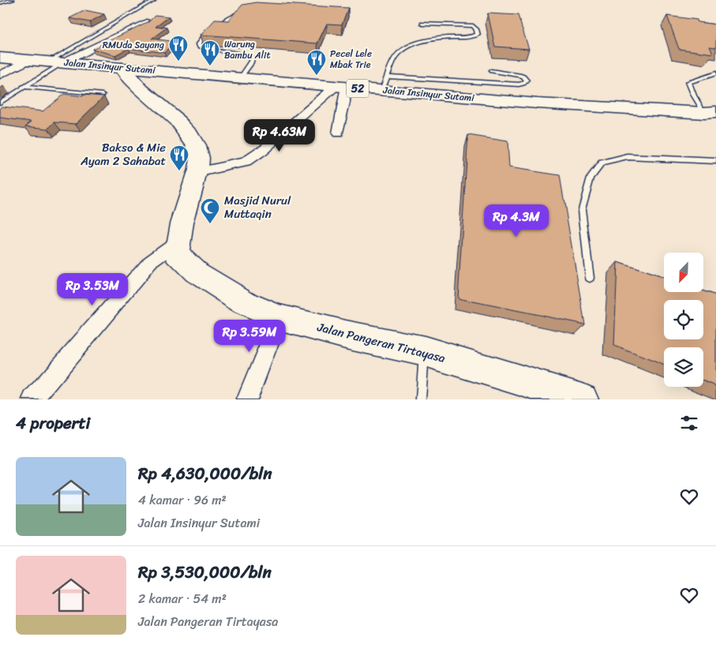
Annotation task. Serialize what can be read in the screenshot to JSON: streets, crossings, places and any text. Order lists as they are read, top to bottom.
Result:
{
  "streets": {
    "main road": ["Jalan Insinyur Sutami", "52", "Jalan Pangeran Tirtayasa"]
  },
  "places": {
    "restaurant": [
      "RMUda Sayang",
      "Warung Bambu Alit",
      "Pecel Lele Mbak Trie",
      "Bakso & Mie Ayam 2 Sahabat"
    ],
    "mosque": ["Masjid Nurul Muttaqin"]
  },
  "north": "bottom left",
  "page": {
    "price": [
      "Rp 4.63M",
      "Rp 4.3M",
      "Rp 3.53M",
      "Rp 3.59M"
    ],
    "heading": "4 properti",
    "list": [
      {
        "name": "Rp 4,630,000/bln",
        "note": "4 kamar · 96 m² · Jalan Insinyur Sutami"
      },
      {
        "name": "Rp 3,530,000/bln",
        "note": "2 kamar · 54 m² · Jalan Pangeran Tirtayasa"
      }
    ]
  }
}
